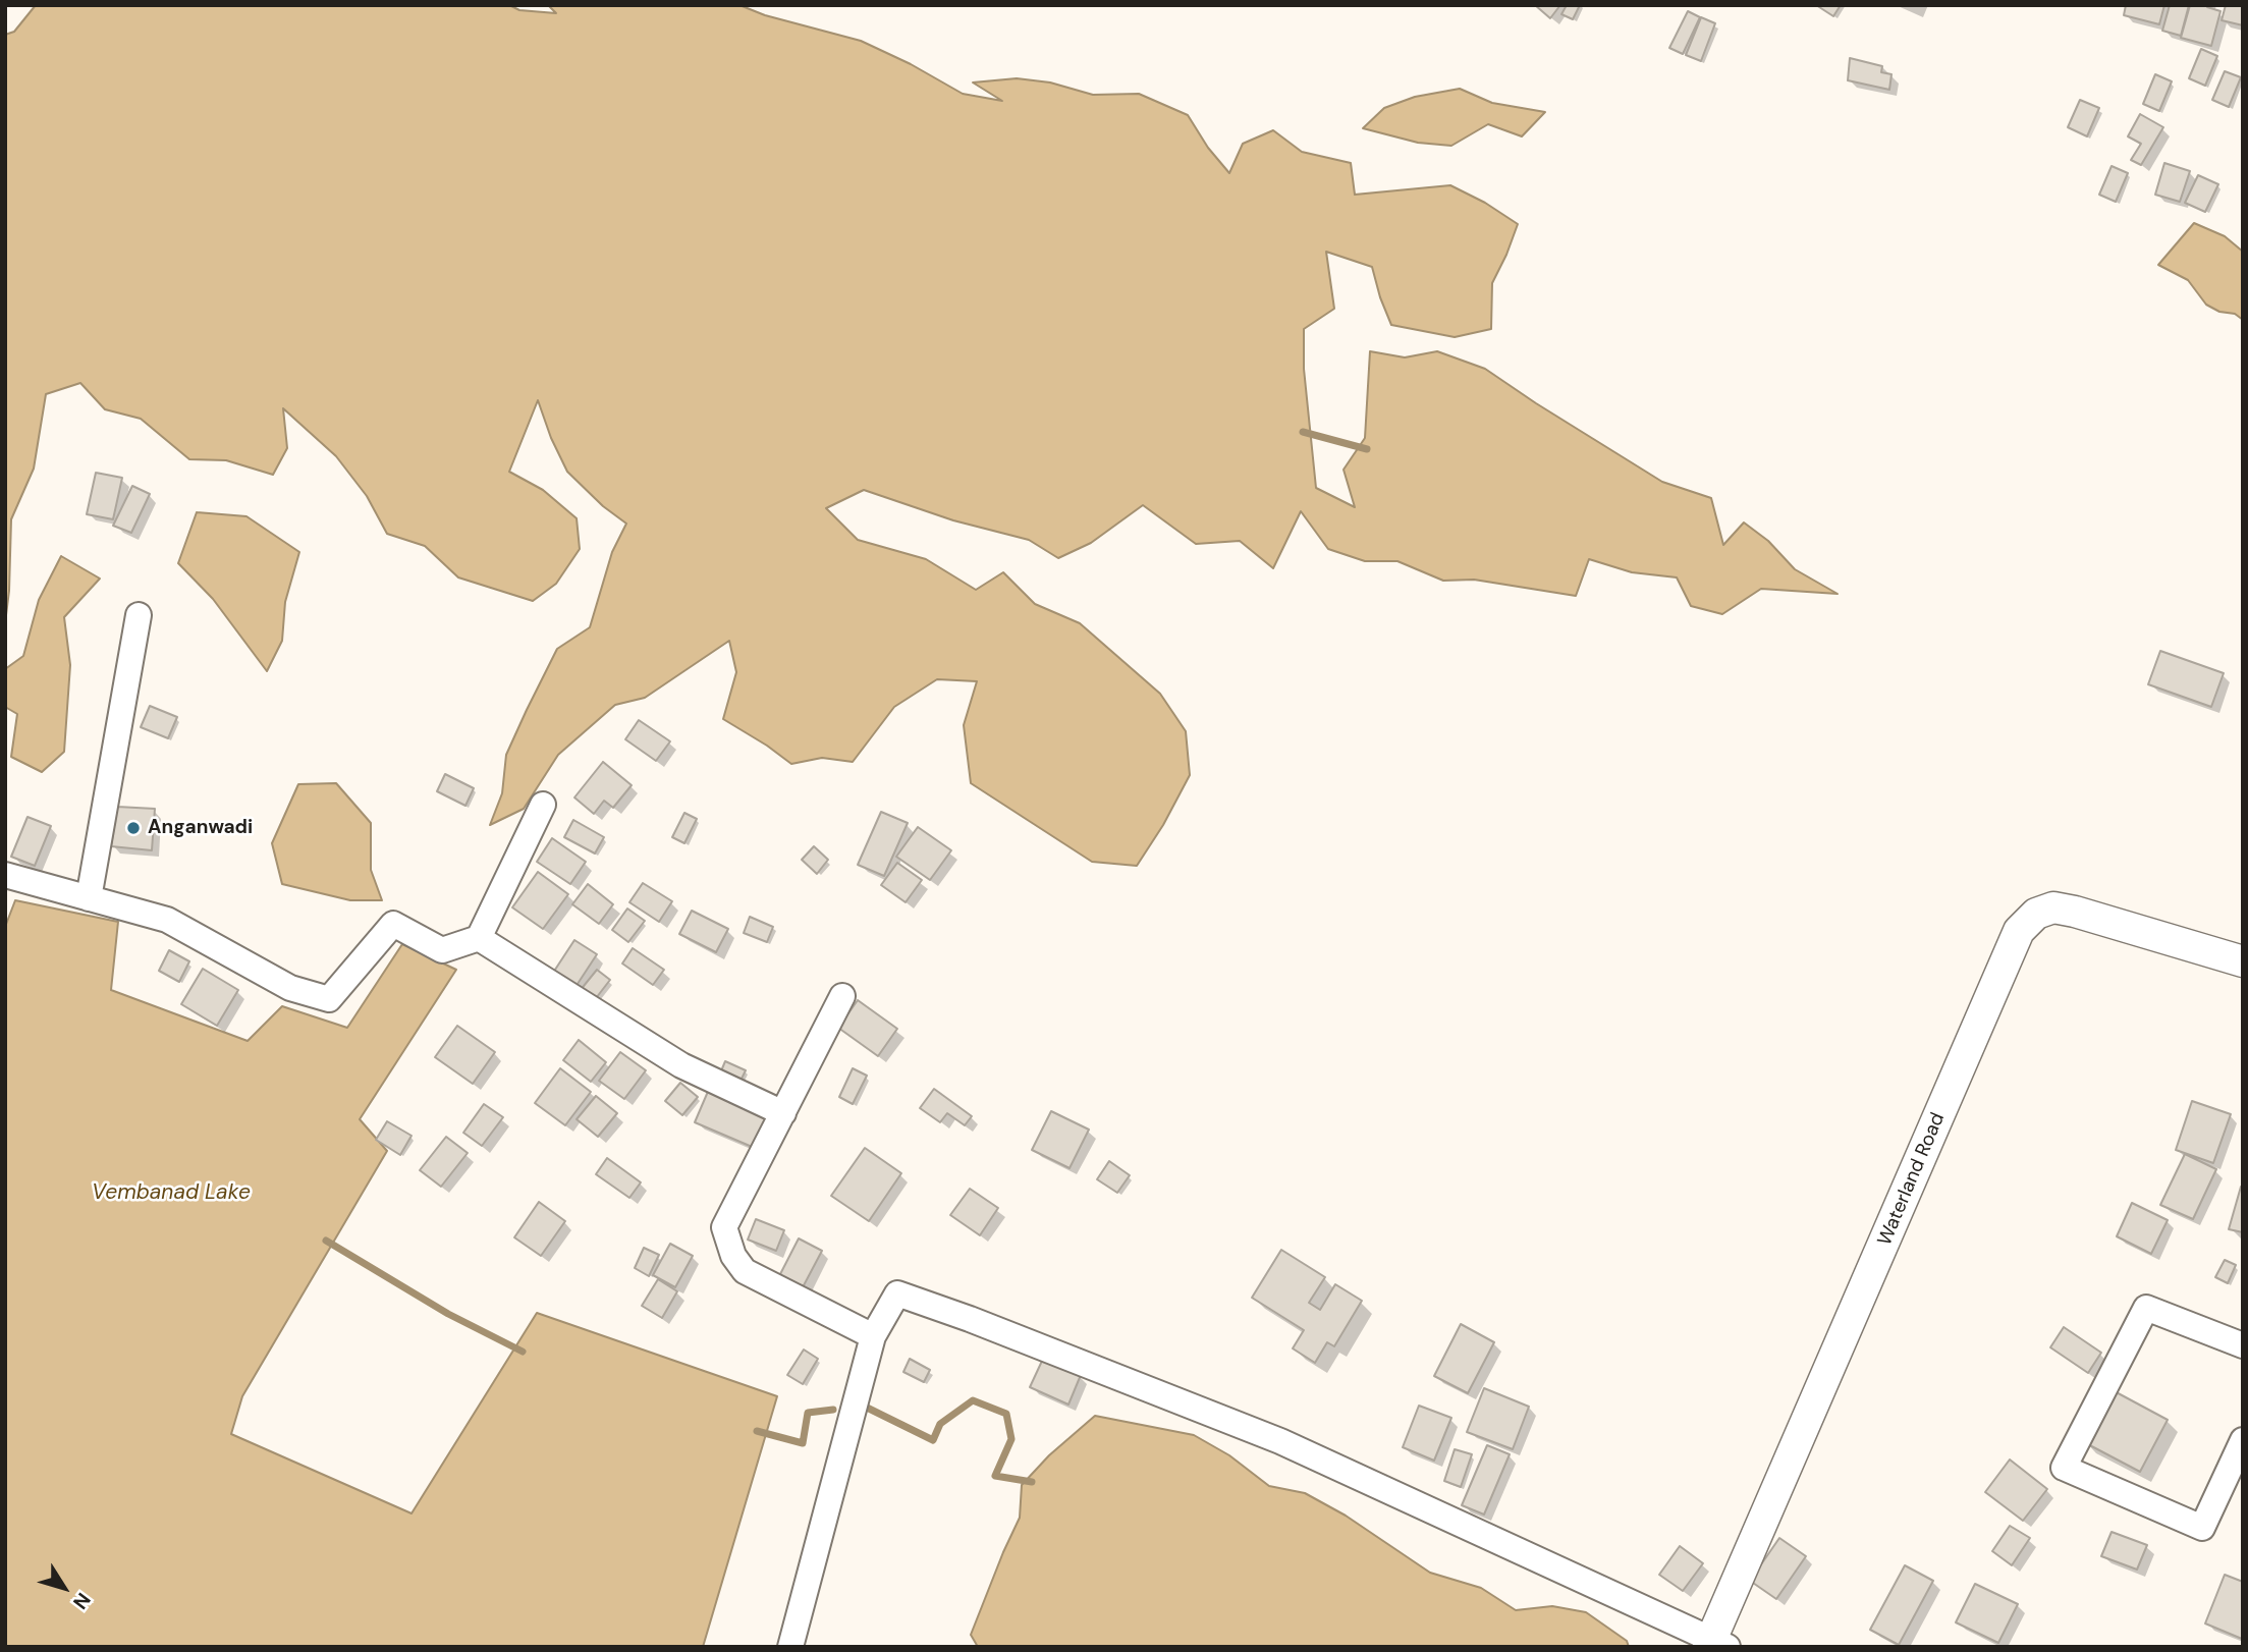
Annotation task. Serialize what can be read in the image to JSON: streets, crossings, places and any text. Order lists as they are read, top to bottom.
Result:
{
  "streets": {
    "main road": ["Waterland Road"]
  },
  "water": ["Vembanad Lake"],
  "places": ["Anganwadi"],
  "north": "bottom right"
}
